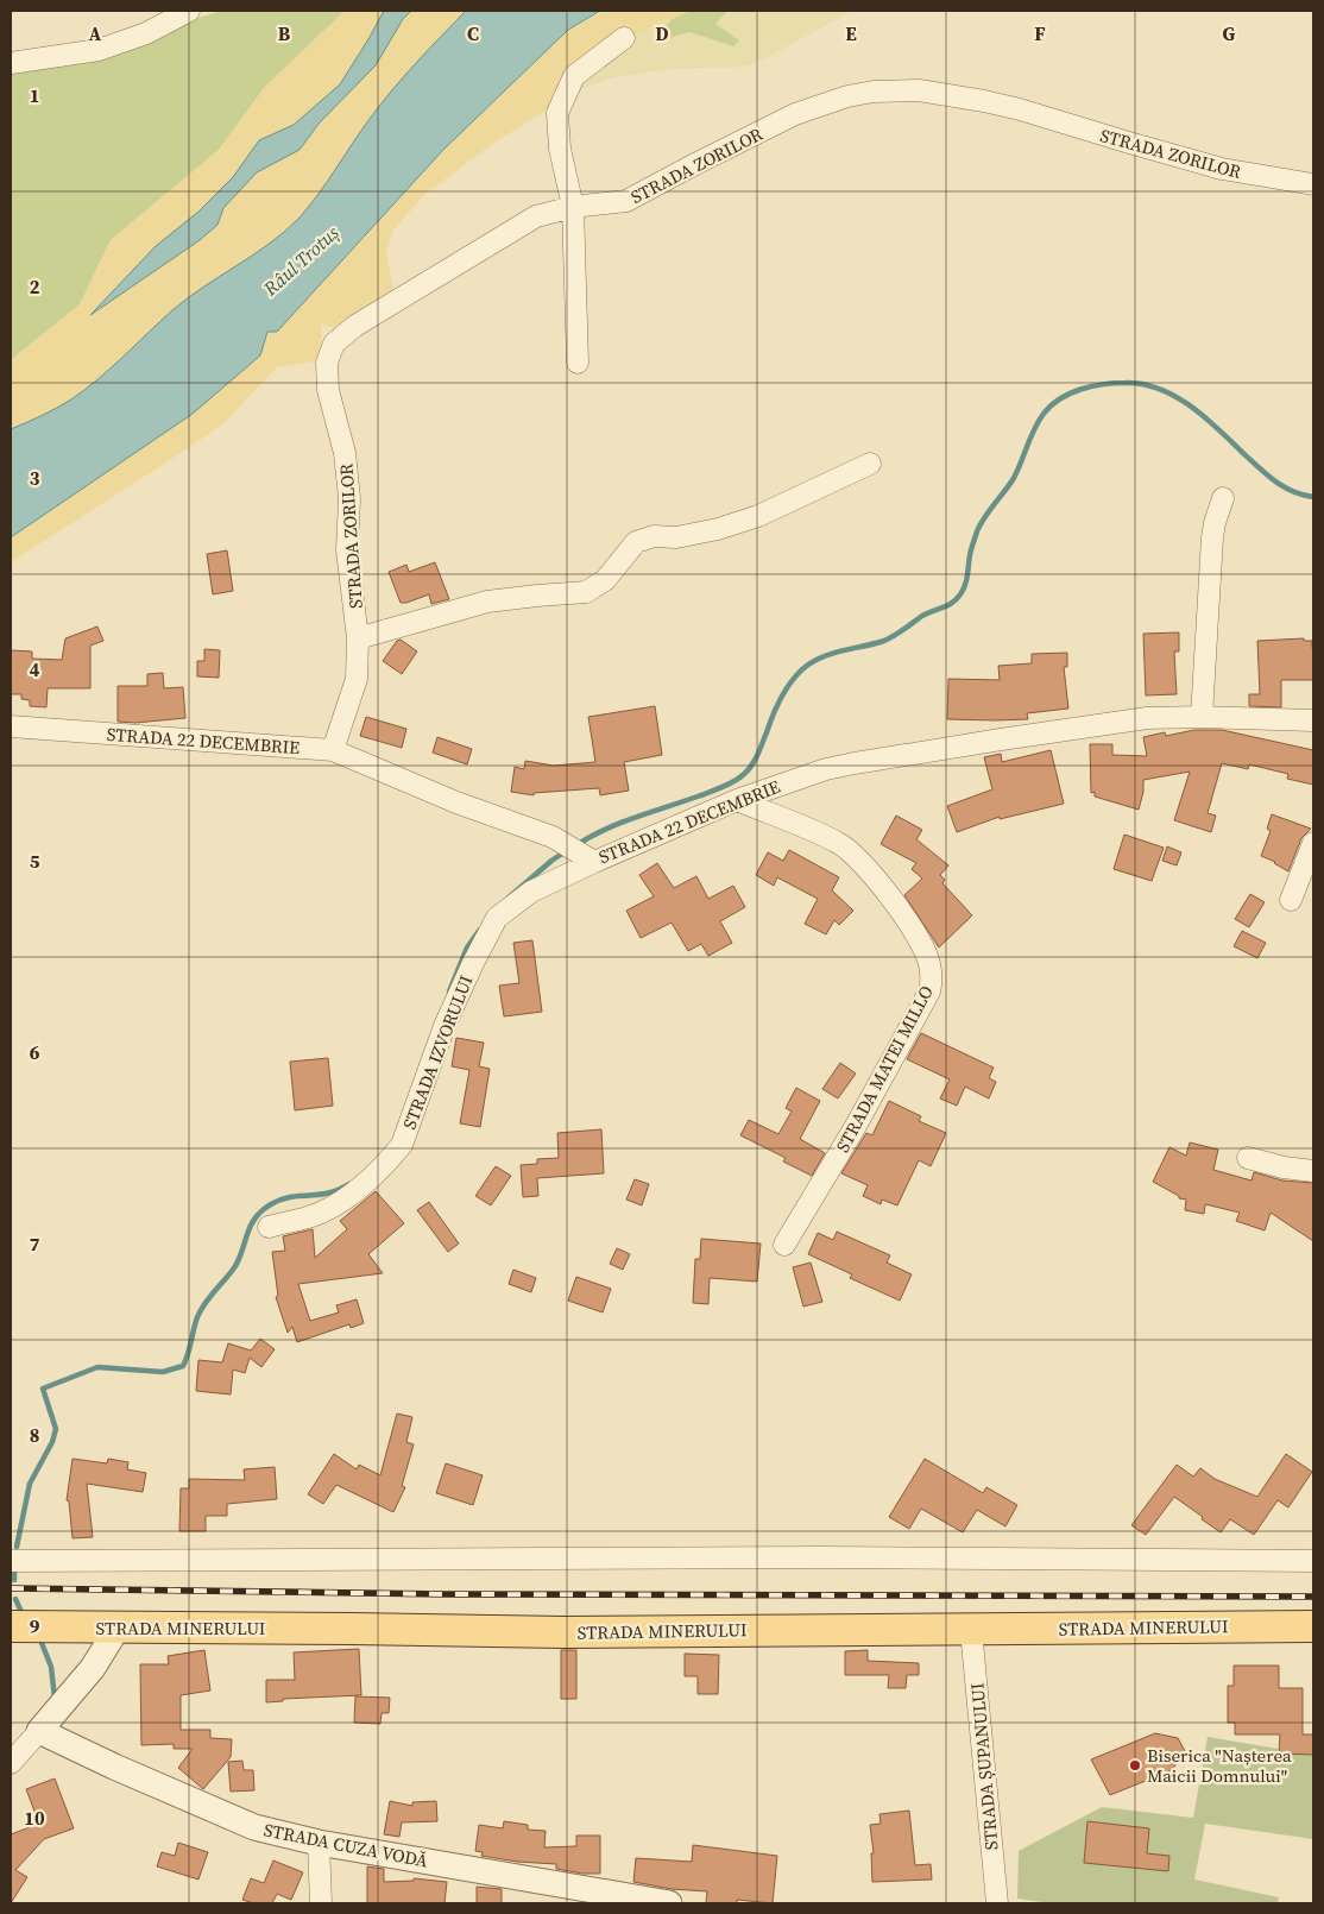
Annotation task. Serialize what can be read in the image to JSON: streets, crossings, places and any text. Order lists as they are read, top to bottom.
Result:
{
  "streets": {
    "main road": ["STRADA MINERULUI"],
    "street": [
      "STRADA ZORILOR",
      "STRADA 22 DECEMBRIE",
      "STRADA IZVORULUI",
      "STRADA MATEI MILLO",
      "STRADA ȘUPANULUI",
      "STRADA CUZA VODĂ"
    ]
  },
  "crossings": [
    ["STRADA ZORILOR", "STRADA 22 DECEMBRIE"],
    ["STRADA 22 DECEMBRIE", "STRADA IZVORULUI"],
    ["STRADA 22 DECEMBRIE", "STRADA MATEI MILLO"],
    ["STRADA MINERULUI", "STRADA ȘUPANULUI"]
  ],
  "water": ["Râul Trotuș"],
  "places": ["Biserica \"Nașterea Maicii Domnului\""],
  "grid": {
    "columns": [
      "A",
      "B",
      "C",
      "D",
      "E",
      "F",
      "G"
    ],
    "rows": [
      "1",
      "2",
      "3",
      "4",
      "5",
      "6",
      "7",
      "8",
      "9",
      "10"
    ]
  }
}
